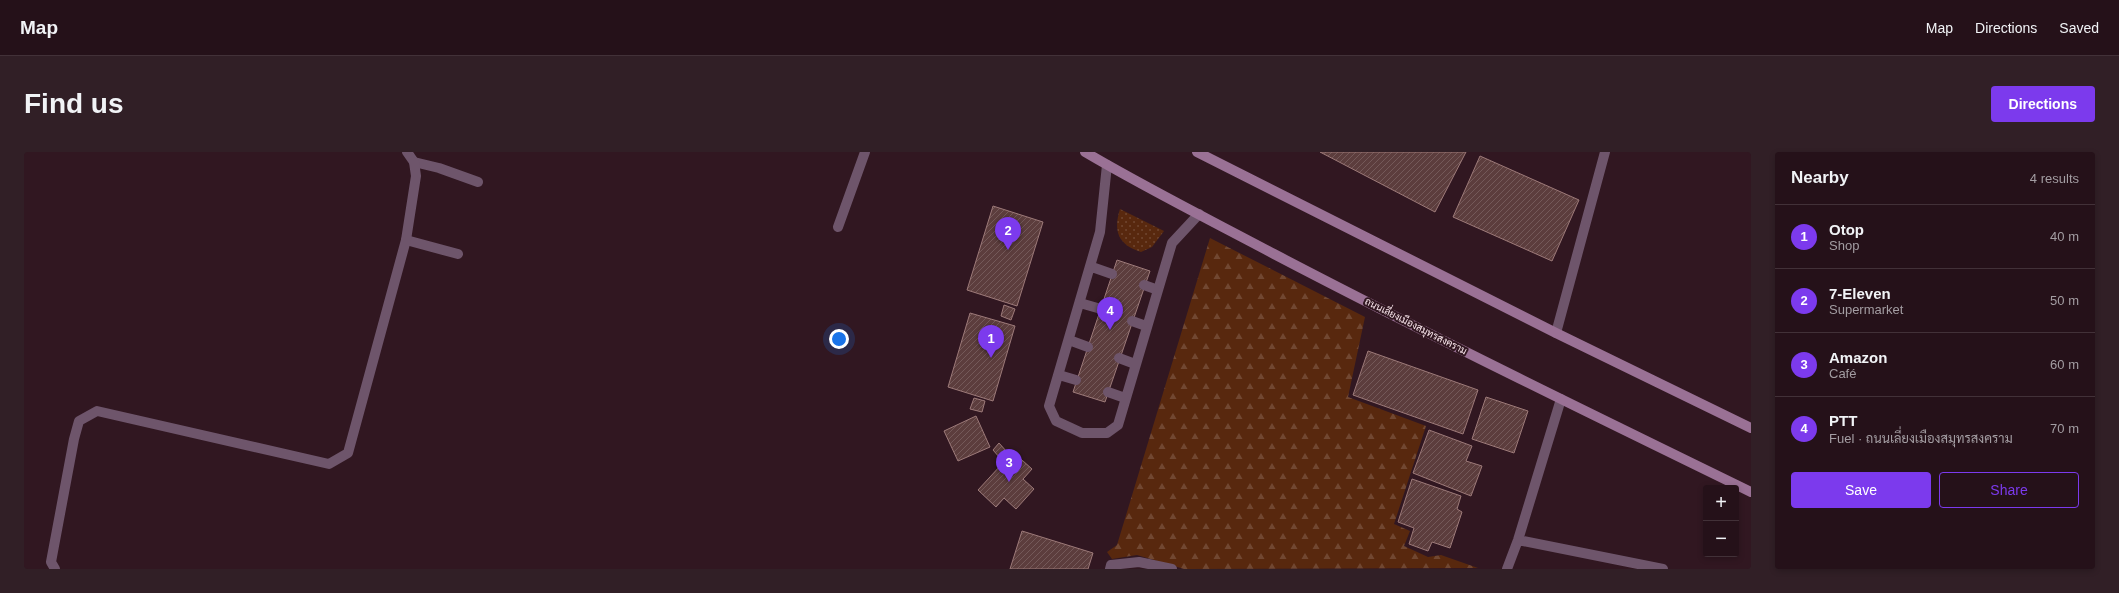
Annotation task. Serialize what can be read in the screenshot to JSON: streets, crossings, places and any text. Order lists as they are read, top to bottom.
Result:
{
  "streets": {
    "main road": ["ถนนเลี่ยงเมืองสมุทรสงคราม"]
  },
  "page": {
    "header": "Map",
    "nav": ["Map", "Directions", "Saved"],
    "buttons": [
      "Directions",
      ["Save", "Share"]
    ],
    "title": "Find us",
    "heading": ["Nearby", "4 results"],
    "list": [
      {
        "mark": "1",
        "name": "Otop",
        "note": "Shop",
        "value": "40 m"
      },
      {
        "mark": "2",
        "name": "7-Eleven",
        "note": "Supermarket",
        "value": "50 m"
      },
      {
        "mark": "3",
        "name": "Amazon",
        "note": "Café",
        "value": "60 m"
      },
      {
        "mark": "4",
        "name": "PTT",
        "note": "Fuel · ถนนเลี่ยงเมืองสมุทรสงคราม",
        "value": "70 m"
      }
    ],
    "pins": [
      "2",
      "4",
      "1",
      "3"
    ],
    "map_buttons": ["+", "−"]
  }
}
